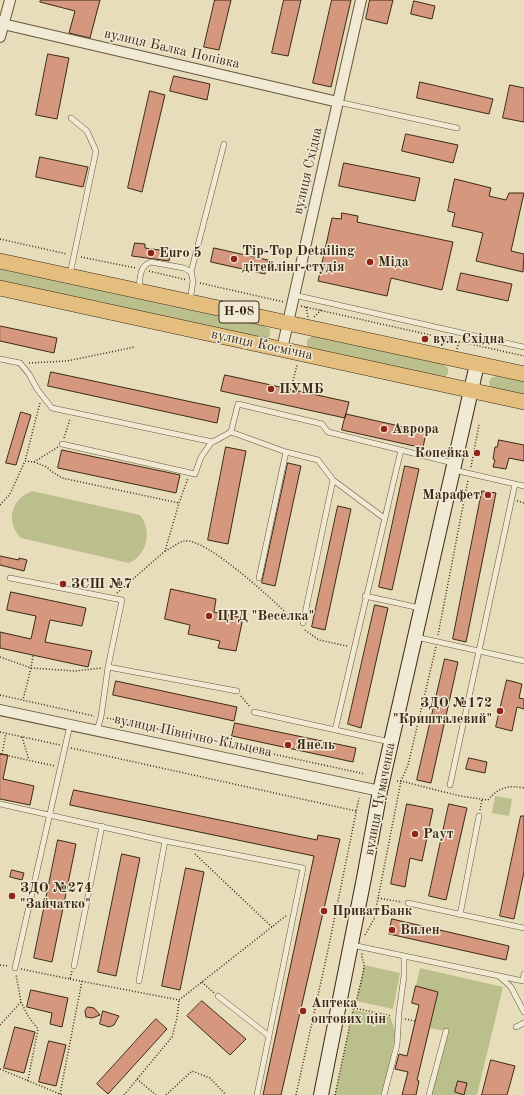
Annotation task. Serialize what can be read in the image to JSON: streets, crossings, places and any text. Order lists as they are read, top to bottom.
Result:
{
  "streets": {
    "main road": ["Н-08", "вулиця Космічна"],
    "street": [
      "вулиця Балка Попівка",
      "вулиця Східна",
      "вулиця Північно-Кільцева",
      "вулиця Чумаченка"
    ]
  },
  "crossings": [
    ["вулиця Балка Попівка", "вулиця Східна"],
    ["вулиця Східна", "вулиця Космічна"],
    ["вулиця Космічна", "вулиця Чумаченка"],
    ["вулиця Північно-Кільцева", "вулиця Чумаченка"]
  ],
  "places": [
    "Euro 5",
    "Tip-Top Detailing дітейлiнг-студiя",
    "Міда",
    "вул. Східна",
    "ПУМБ",
    "Аврора",
    "Копейка",
    "Марафет",
    "ЗСШ №7",
    "ЦРД \"Веселка\"",
    "ЗДО №172 \"Кришталевий\"",
    "Янель",
    "Раут",
    "ЗДО №274 \"Зайчатко\"",
    "ПриватБанк",
    "Вилен",
    "Аптека оптових цін"
  ]
}
